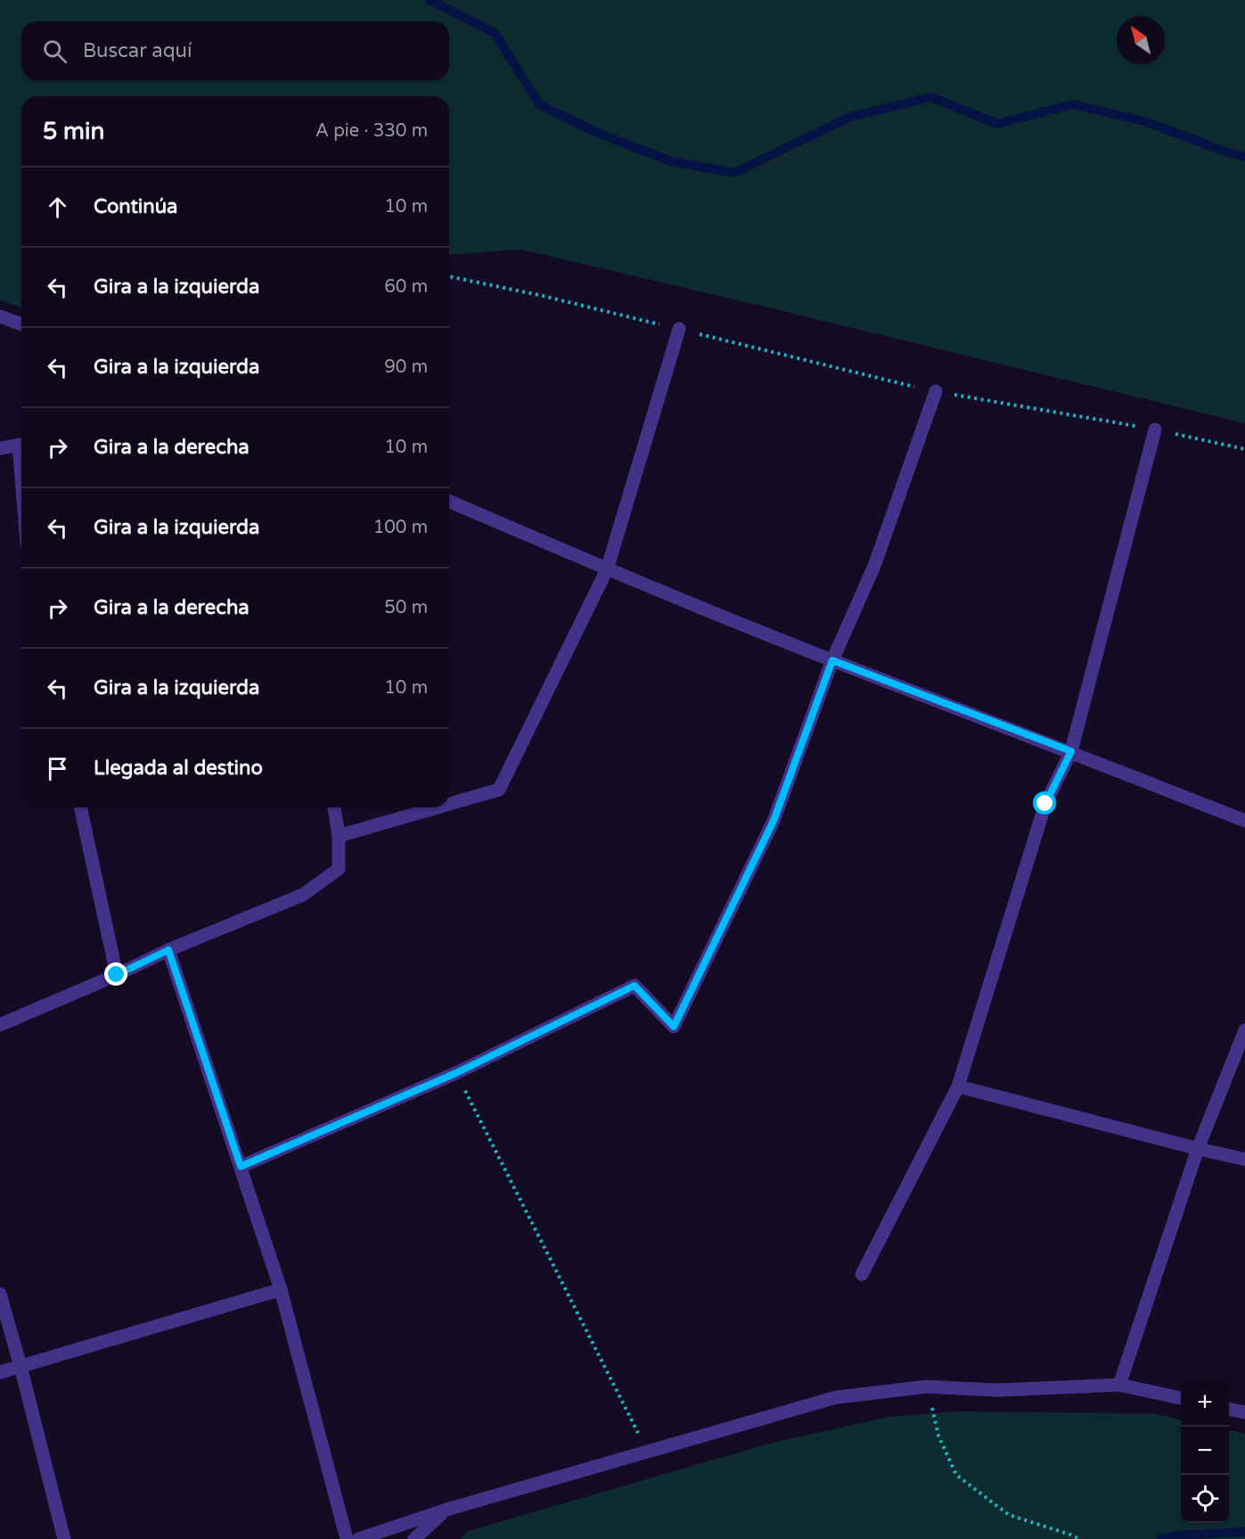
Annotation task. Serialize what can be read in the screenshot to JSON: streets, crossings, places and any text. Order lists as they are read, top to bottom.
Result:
{
  "north": "top left",
  "page": {
    "search": "Buscar aquí",
    "heading": ["5 min", "A pie · 330 m"],
    "list": [
      ["Continúa", "10 m"],
      ["Gira a la izquierda", "60 m"],
      ["Gira a la izquierda", "90 m"],
      ["Gira a la derecha", "10 m"],
      ["Gira a la izquierda", "100 m"],
      ["Gira a la derecha", "50 m"],
      ["Gira a la izquierda", "10 m"],
      "Llegada al destino"
    ],
    "map_buttons": ["+", "−"]
  }
}
